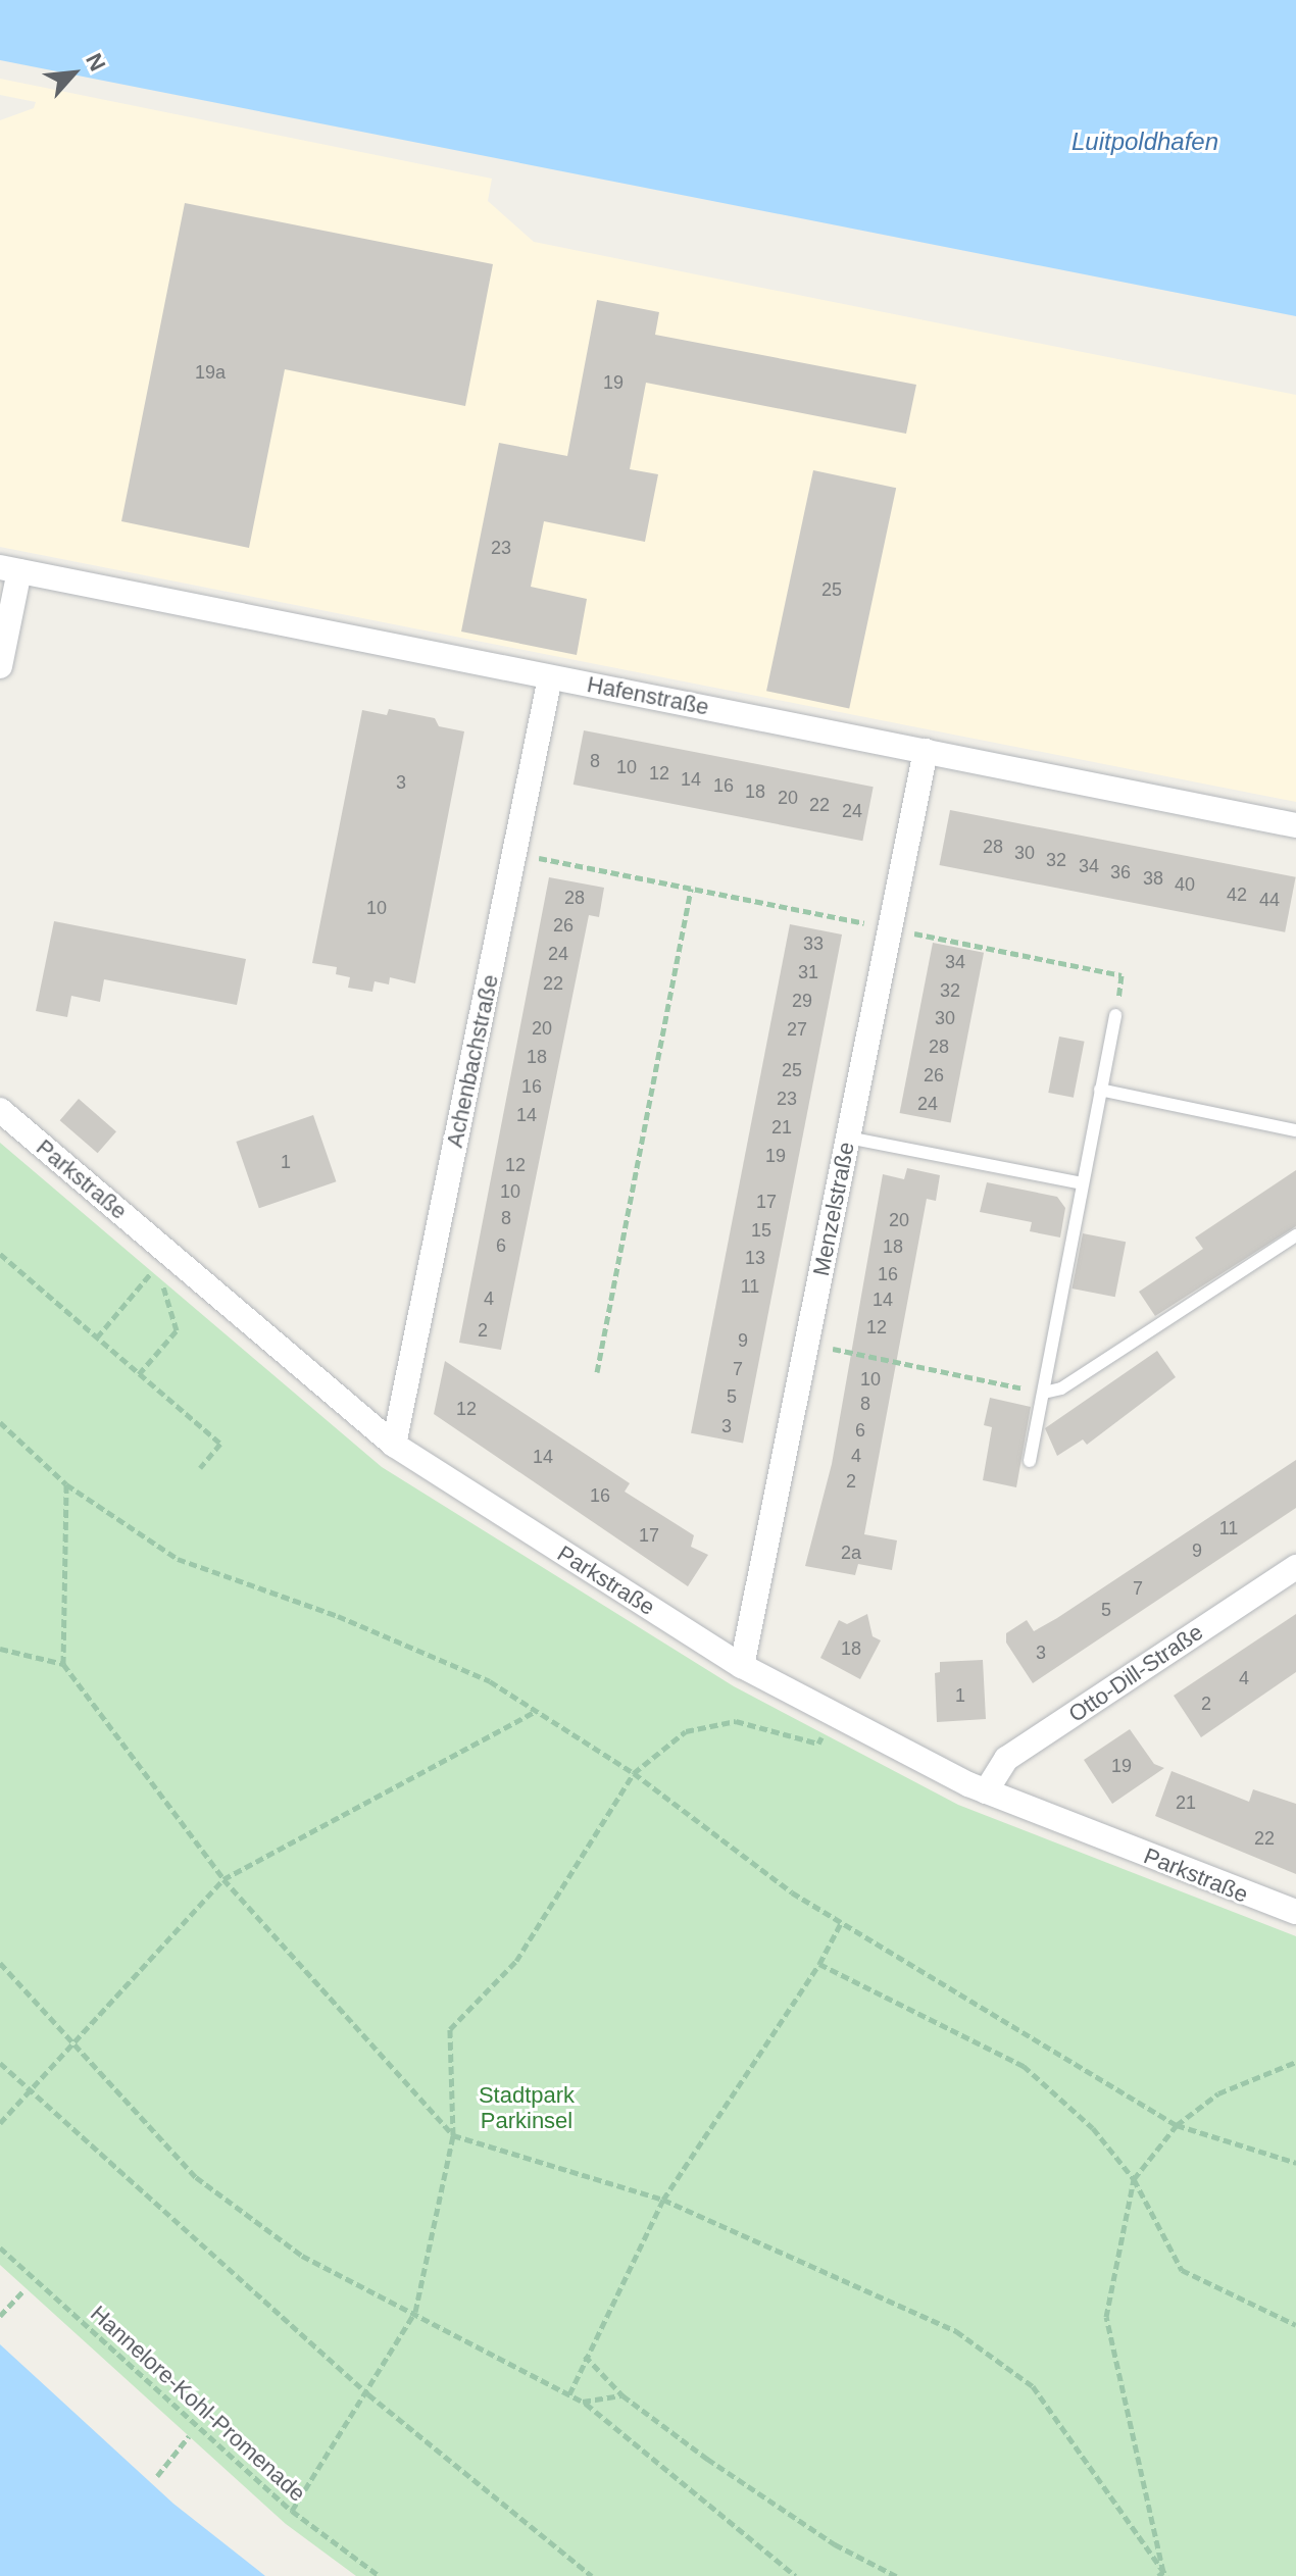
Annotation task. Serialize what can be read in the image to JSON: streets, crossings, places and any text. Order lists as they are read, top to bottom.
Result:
{
  "streets": {
    "street": [
      "Hafenstraße",
      "Achenbachstraße",
      "Parkstraße",
      "Menzelstraße",
      "Otto-Dill-Straße"
    ],
    "path": ["Hannelore-Kohl-Promenade"]
  },
  "crossings": [
    ["Hafenstraße", "Achenbachstraße"],
    ["Hafenstraße", "Menzelstraße"],
    ["Achenbachstraße", "Parkstraße"],
    ["Parkstraße", "Menzelstraße"],
    ["Parkstraße", "Otto-Dill-Straße"]
  ],
  "water": ["Luitpoldhafen"],
  "parks": ["Stadtpark Parkinsel"],
  "house_numbers": [
    "19a",
    "19",
    "23",
    "25",
    "8",
    "10",
    "12",
    "14",
    "3",
    "16",
    "18",
    "20",
    "22",
    "24",
    "28",
    "30",
    "32",
    "34",
    "36",
    "38",
    "40",
    "42",
    "28",
    "44",
    "10",
    "26",
    "33",
    "24",
    "34",
    "31",
    "22",
    "32",
    "29",
    "30",
    "20",
    "27",
    "28",
    "18",
    "25",
    "26",
    "16",
    "23",
    "24",
    "14",
    "21",
    "19",
    "1",
    "12",
    "10",
    "17",
    "8",
    "20",
    "15",
    "6",
    "18",
    "13",
    "16",
    "11",
    "4",
    "14",
    "12",
    "2",
    "9",
    "7",
    "10",
    "5",
    "8",
    "12",
    "3",
    "6",
    "4",
    "14",
    "2",
    "16",
    "11",
    "17",
    "9",
    "2a",
    "7",
    "5",
    "18",
    "3",
    "4",
    "1",
    "2",
    "19",
    "21",
    "22"
  ],
  "north": "top right"
}
